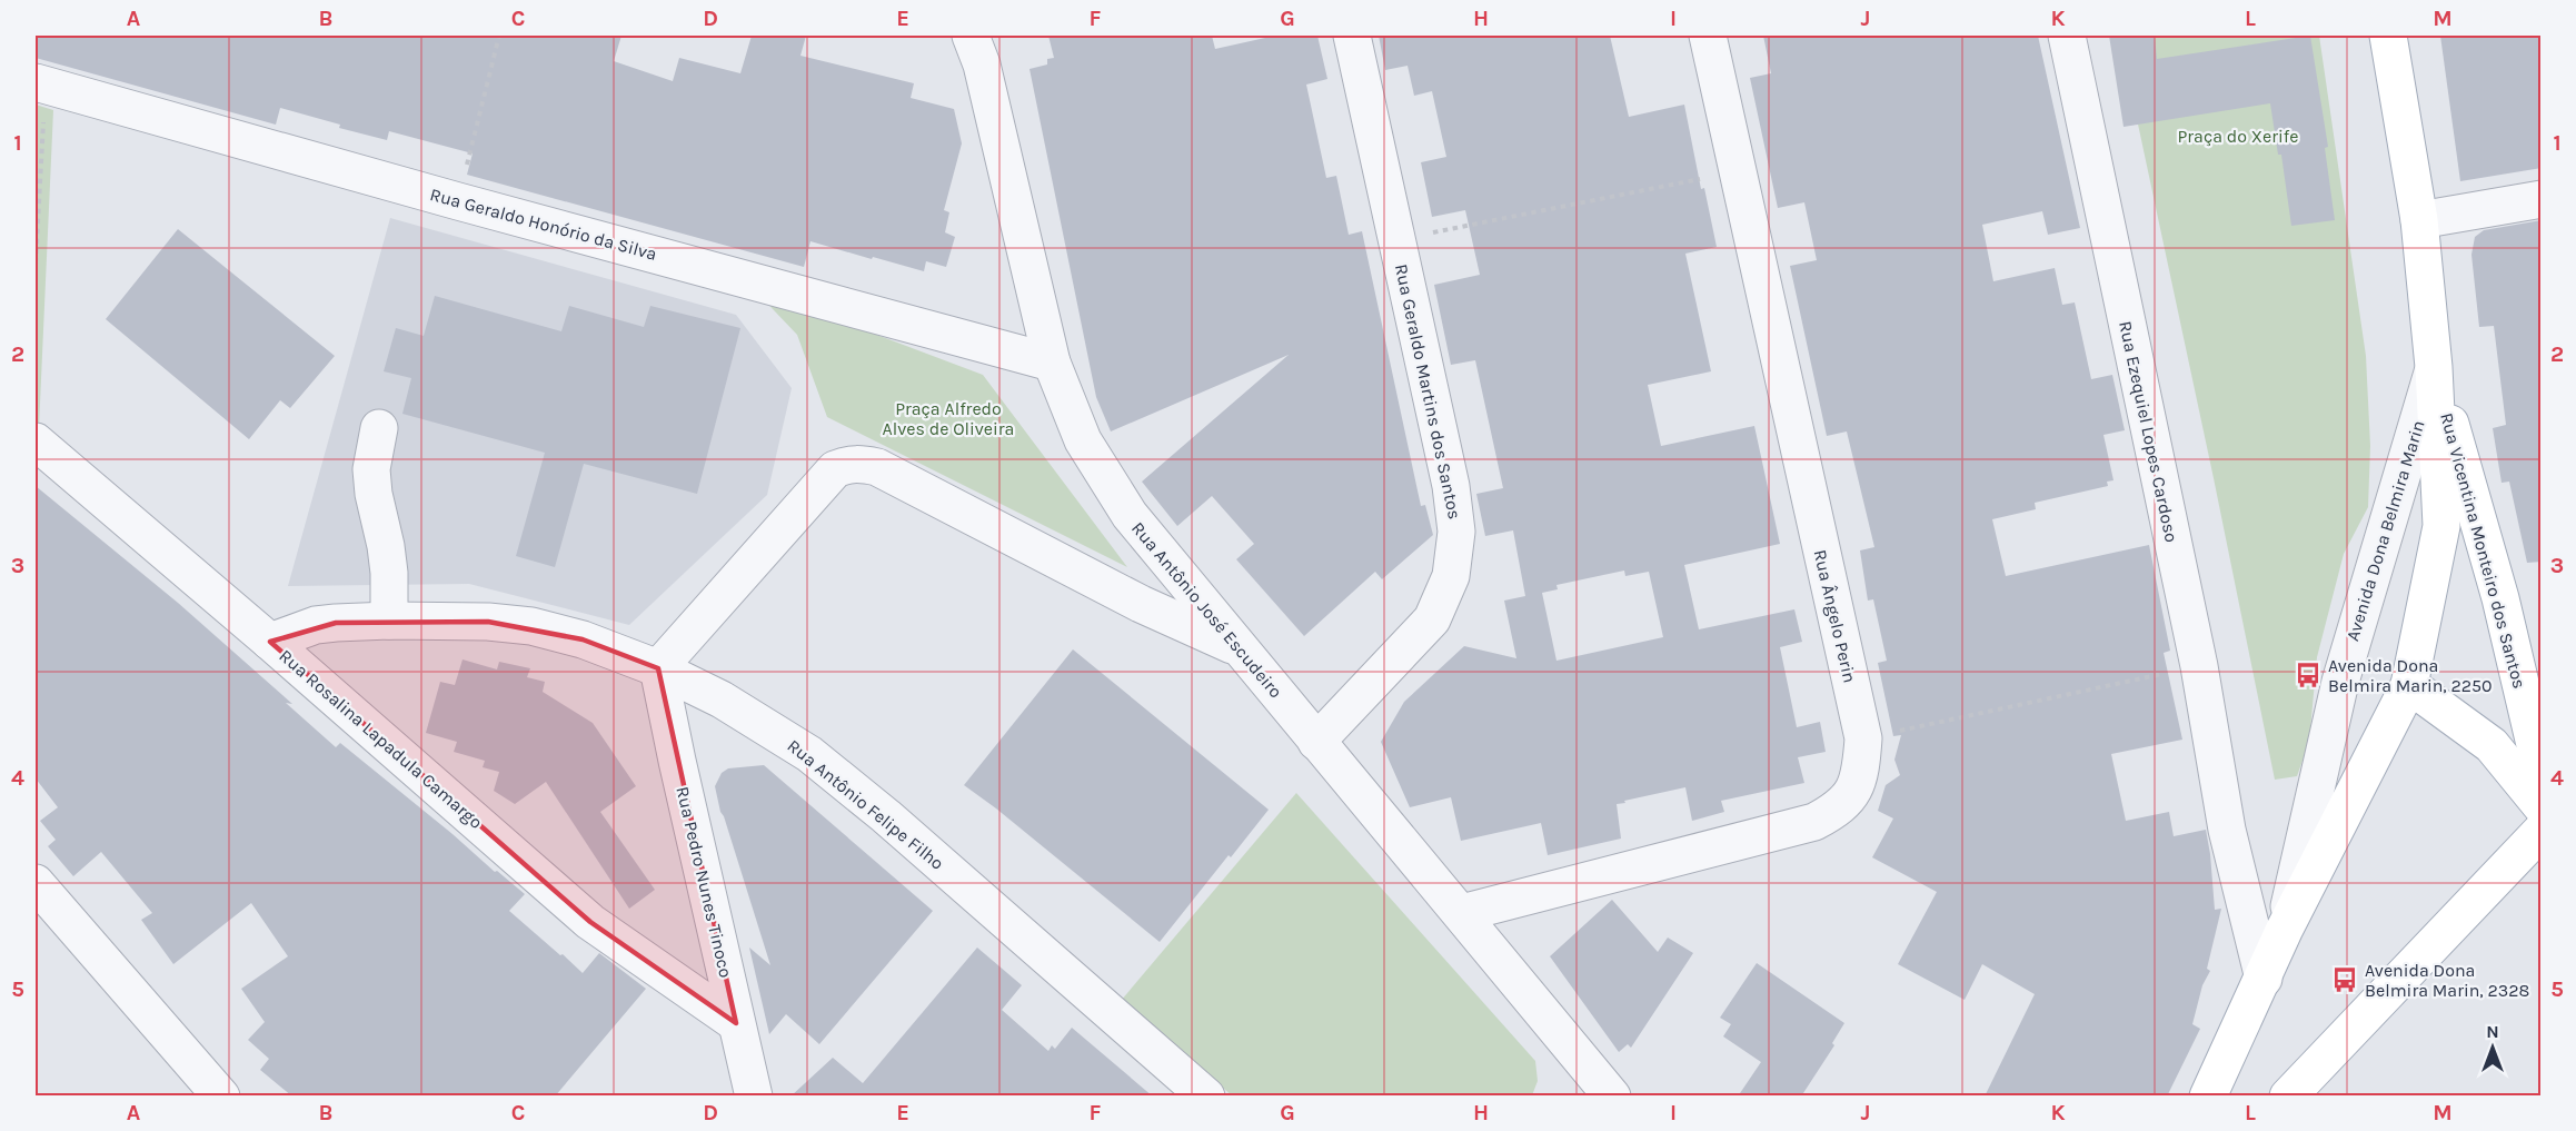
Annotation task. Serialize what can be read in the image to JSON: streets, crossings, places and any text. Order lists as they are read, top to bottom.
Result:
{
  "streets": {
    "main road": ["Avenida Dona Belmira Marin", "Rua Vicentina Monteiro dos Santos"],
    "street": [
      "Rua Geraldo Honório da Silva",
      "Rua Geraldo Martins dos Santos",
      "Rua Ezequiel Lopes Cardoso",
      "Rua Antônio José Escudeiro",
      "Rua Ângelo Perin",
      "Rua Rosalina Lapadula Camargo",
      "Rua Antônio Felipe Filho",
      "Rua Pedro Nunes Tinoco"
    ]
  },
  "crossings": [
    ["Rua Geraldo Honório da Silva", "Rua Antônio José Escudeiro"],
    ["Rua Geraldo Martins dos Santos", "Rua Antônio José Escudeiro"],
    ["Rua Ezequiel Lopes Cardoso", "Avenida Dona Belmira Marin"],
    ["Avenida Dona Belmira Marin", "Rua Vicentina Monteiro dos Santos"],
    ["Rua Antônio José Escudeiro", "Rua Ângelo Perin"],
    ["Rua Rosalina Lapadula Camargo", "Rua Antônio Felipe Filho"],
    ["Rua Rosalina Lapadula Camargo", "Rua Pedro Nunes Tinoco"],
    ["Rua Antônio Felipe Filho", "Rua Pedro Nunes Tinoco"]
  ],
  "parks": ["Praça do Xerife", "Praça Alfredo Alves de Oliveira"],
  "places": {
    "bus stop": ["Avenida Dona Belmira Marin, 2250", "Avenida Dona Belmira Marin, 2328"]
  },
  "north": "top",
  "grid": {
    "columns": [
      "A",
      "B",
      "C",
      "D",
      "E",
      "F",
      "G",
      "H",
      "I",
      "J",
      "K",
      "L",
      "M"
    ],
    "rows": [
      "1",
      "2",
      "3",
      "4",
      "5"
    ]
  }
}
